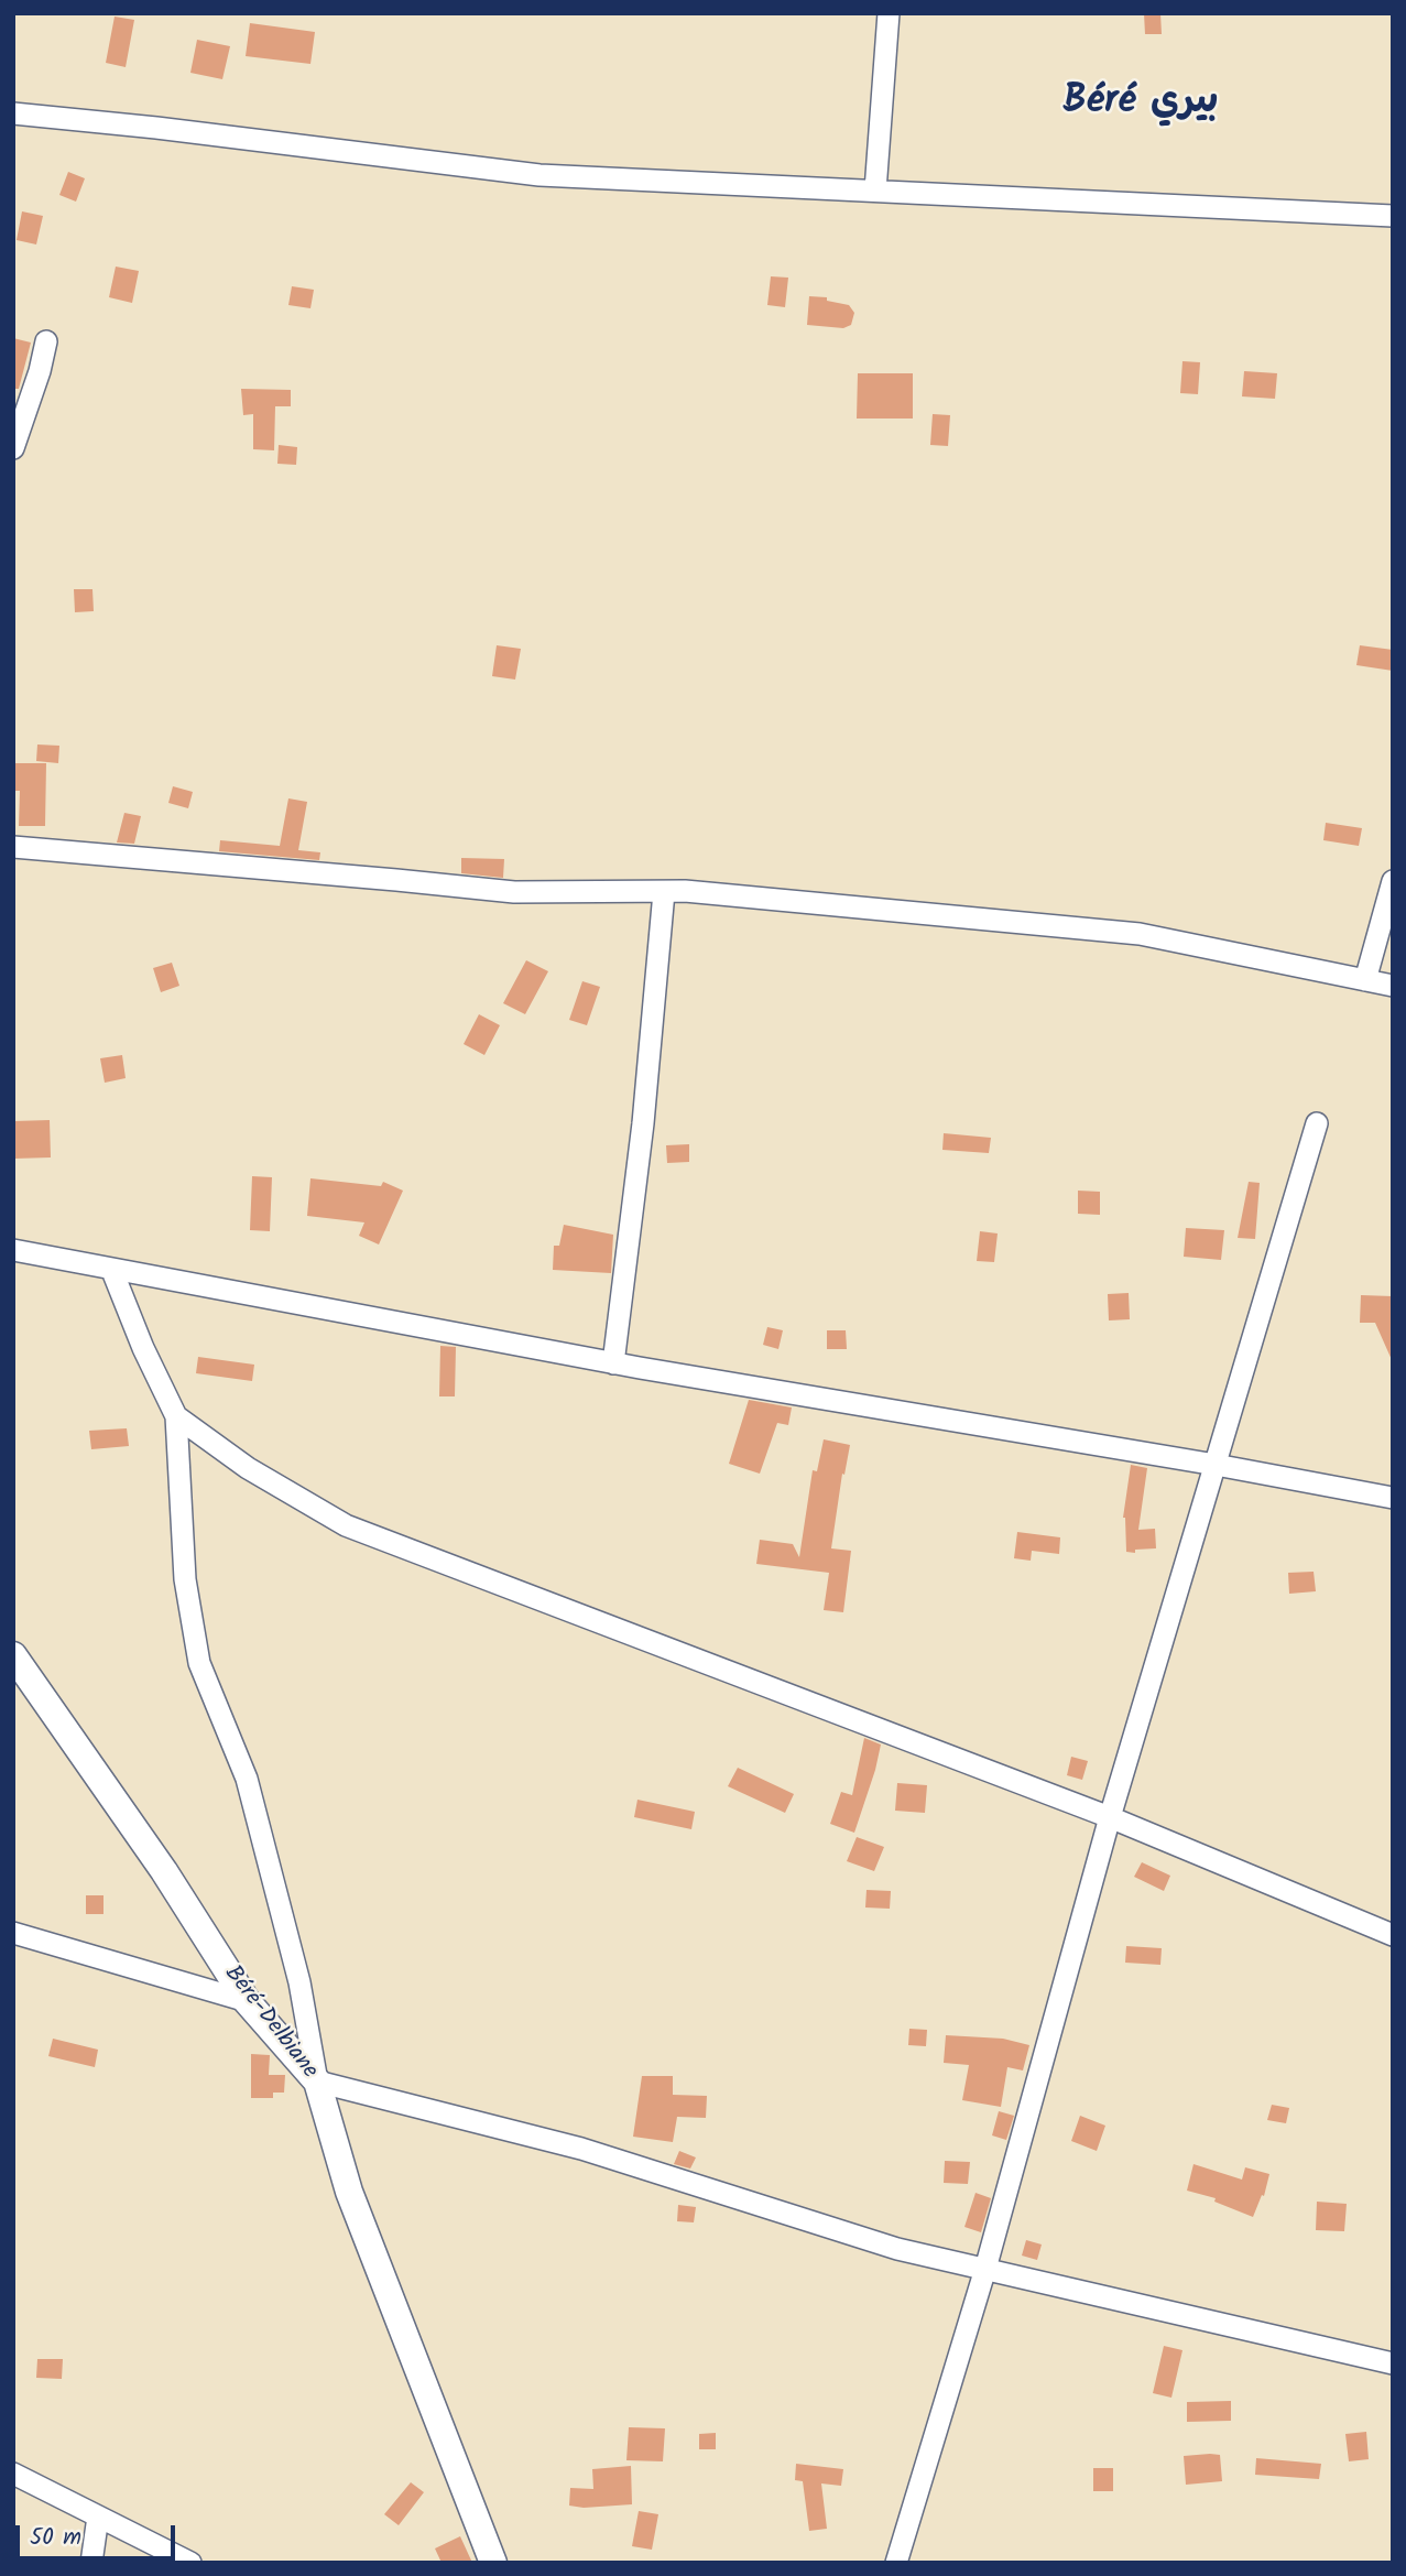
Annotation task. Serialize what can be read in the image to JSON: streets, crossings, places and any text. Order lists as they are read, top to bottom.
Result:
{
  "streets": {
    "street": ["Béré-Delbiane"]
  },
  "districts": ["Béré بيري"],
  "scale_bar": "50 m"
}
